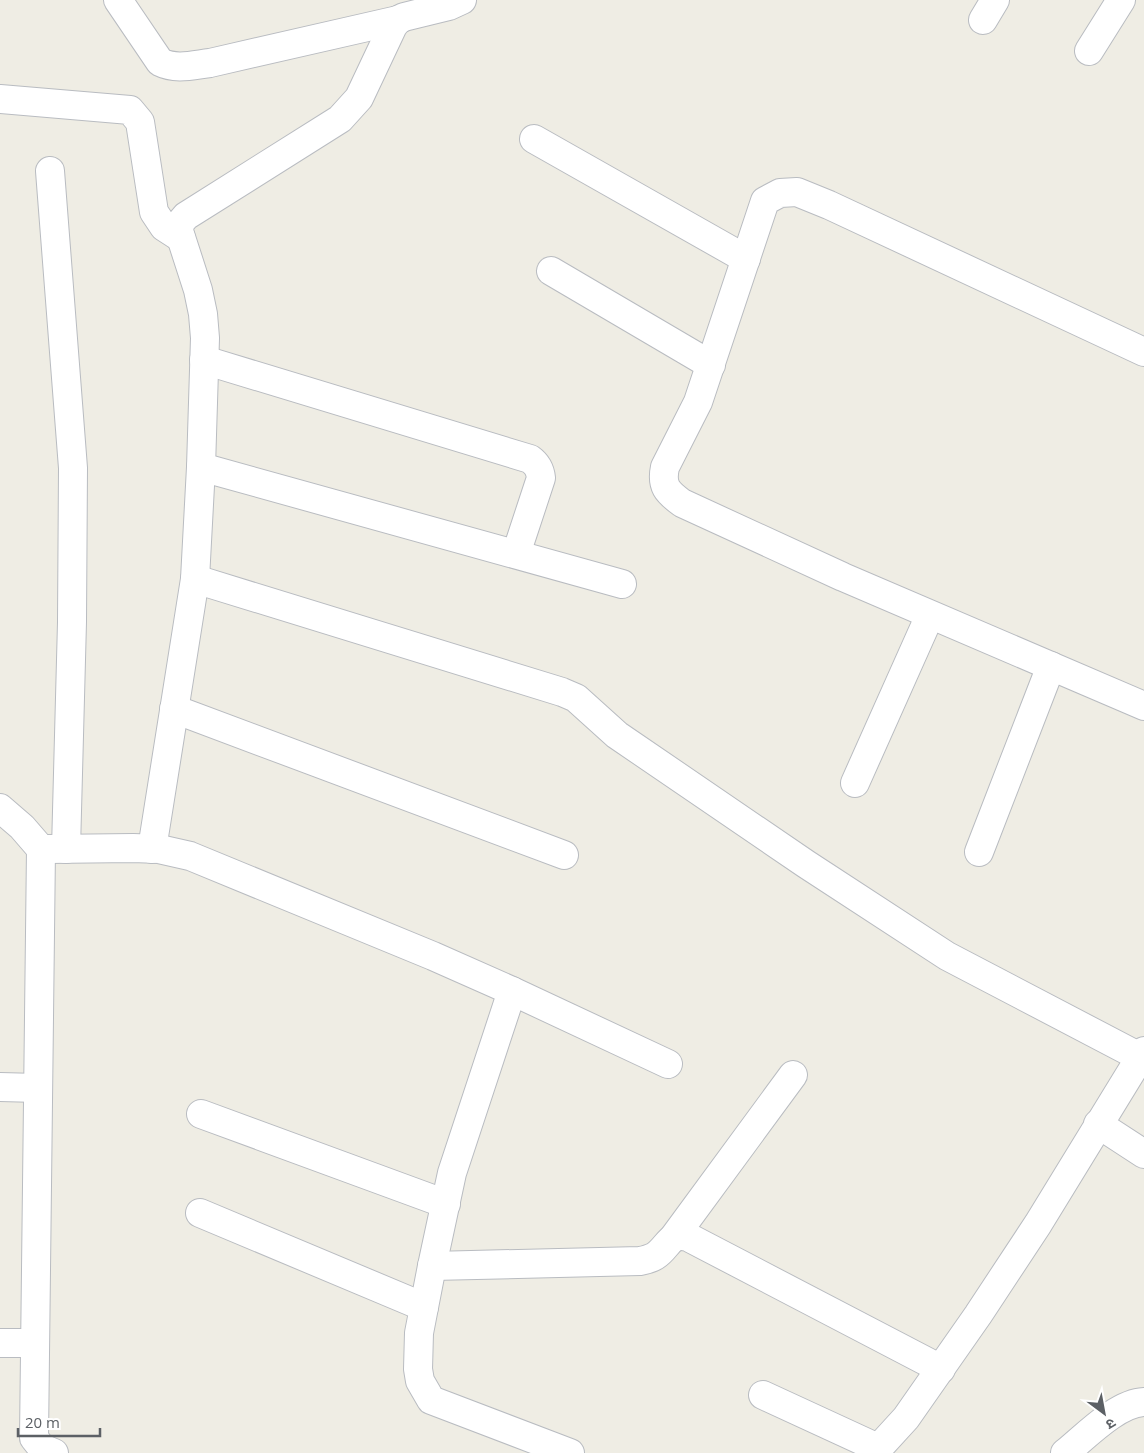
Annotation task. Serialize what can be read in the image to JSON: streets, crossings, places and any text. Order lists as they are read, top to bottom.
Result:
{
  "scale_bar": "20 m",
  "north": "bottom right"
}
